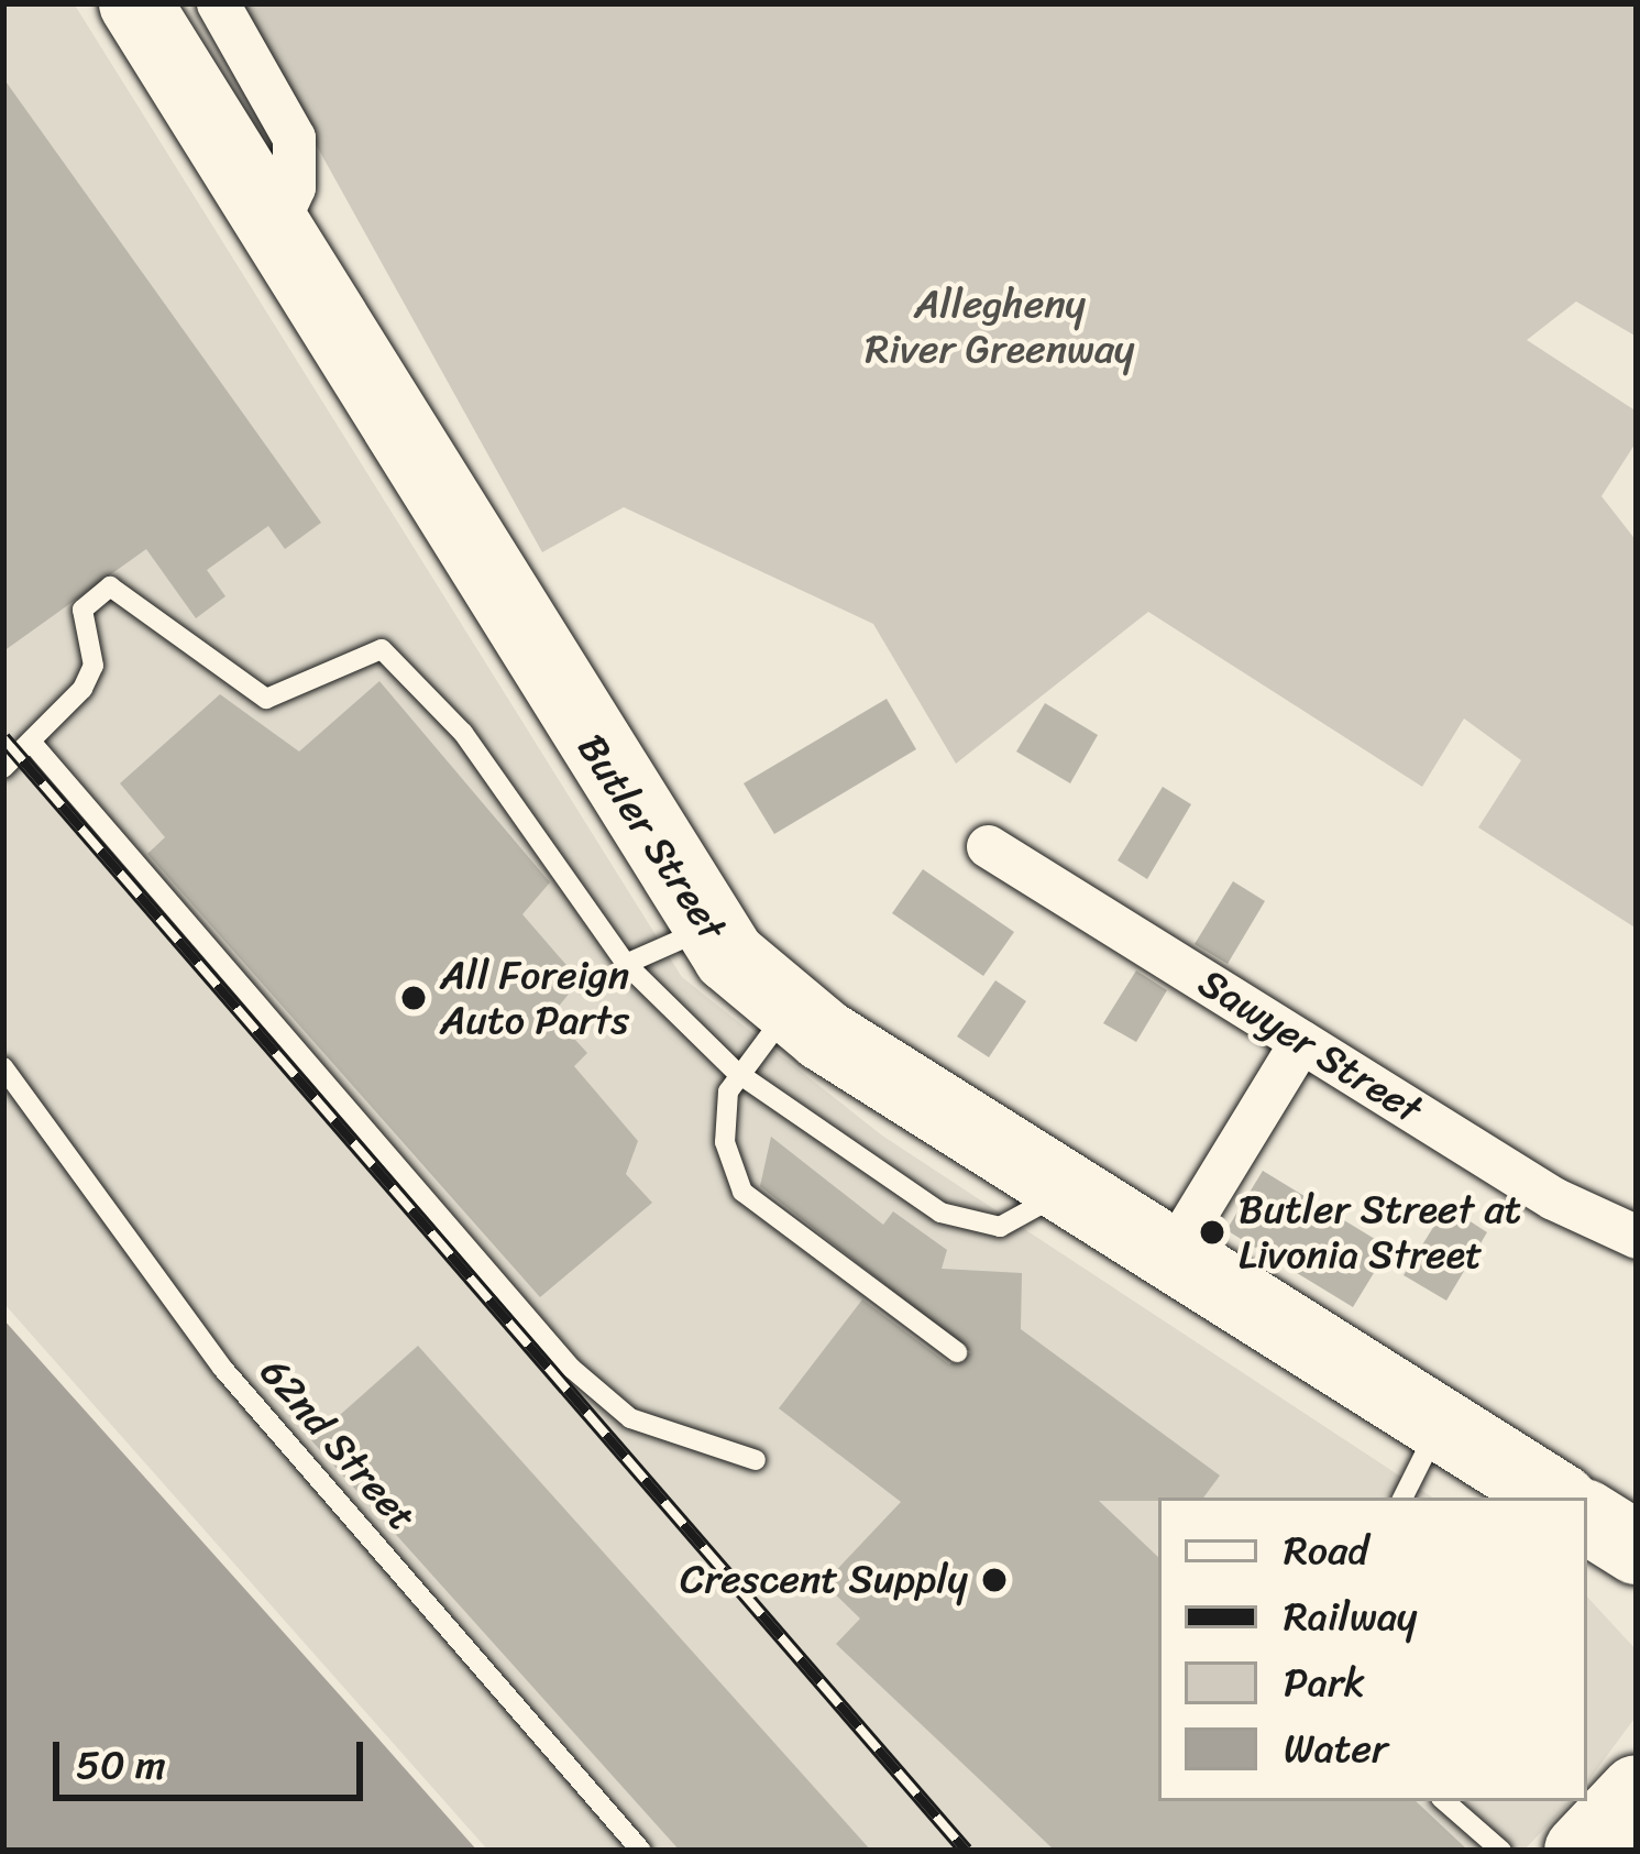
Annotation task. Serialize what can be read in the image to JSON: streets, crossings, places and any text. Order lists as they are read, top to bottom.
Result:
{
  "streets": {
    "highway": ["Butler Street"],
    "street": ["Sawyer Street"],
    "lane": ["62nd Street"]
  },
  "parks": ["Allegheny River Greenway"],
  "places": ["All Foreign Auto Parts", "Butler Street at Livonia Street", "Crescent Supply"],
  "legend": [
    "Road",
    "Railway",
    "Park",
    "Water"
  ],
  "scale_bar": "50 m"
}
